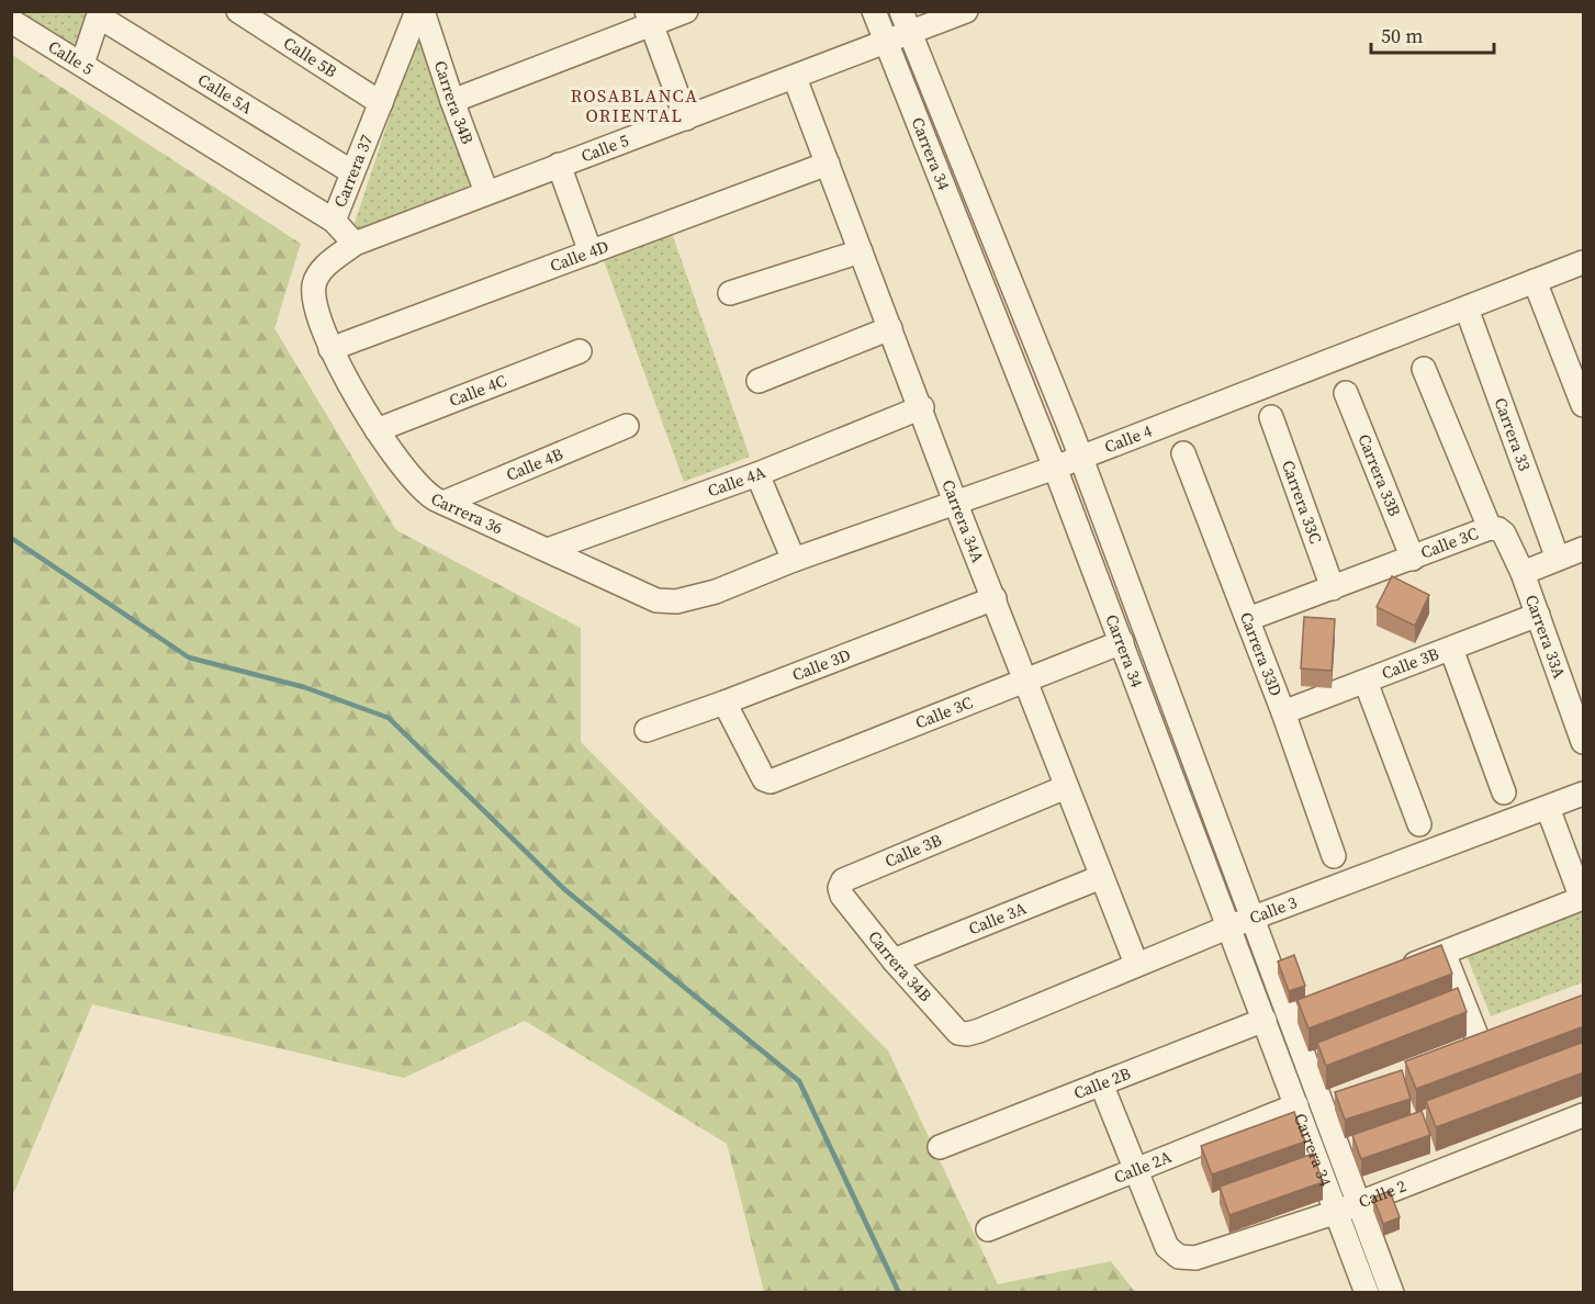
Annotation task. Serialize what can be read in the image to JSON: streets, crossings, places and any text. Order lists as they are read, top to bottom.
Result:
{
  "streets": {
    "street": [
      "Calle 5B",
      "Calle 5",
      "Calle 5A",
      "Carrera 34B",
      "Carrera 34",
      "Carrera 37",
      "Calle 4D",
      "Calle 4C",
      "Carrera 33",
      "Calle 4",
      "Calle 4B",
      "Carrera 33B",
      "Calle 4A",
      "Carrera 33C",
      "Carrera 36",
      "Carrera 34A",
      "Calle 3C",
      "Carrera 33A",
      "Carrera 33D",
      "Calle 3B",
      "Calle 3D",
      "Calle 3",
      "Calle 3A",
      "Calle 2B",
      "Calle 2A",
      "Calle 2"
    ]
  },
  "crossings": [
    ["Calle 5B", "Carrera 37"],
    ["Calle 5", "Carrera 34B"],
    ["Calle 5", "Carrera 34"],
    ["Calle 5", "Carrera 37"],
    ["Calle 5", "Carrera 34A"],
    ["Calle 5A", "Carrera 37"],
    ["Carrera 34B", "Carrera 37"],
    ["Carrera 34B", "Calle 3B"],
    ["Carrera 34B", "Calle 3"],
    ["Carrera 34B", "Calle 3A"],
    ["Carrera 34", "Calle 4"],
    ["Carrera 34", "Calle 3C"],
    ["Carrera 34", "Calle 3"],
    ["Carrera 34", "Calle 2B"],
    ["Carrera 34", "Calle 2A"],
    ["Carrera 34", "Calle 2"],
    ["Calle 4D", "Carrera 36"],
    ["Calle 4D", "Carrera 34A"],
    ["Calle 4C", "Carrera 36"],
    ["Carrera 33", "Calle 4"],
    ["Calle 4", "Carrera 36"],
    ["Calle 4", "Carrera 34A"],
    ["Calle 4B", "Carrera 36"],
    ["Carrera 33B", "Calle 3C"],
    ["Calle 4A", "Carrera 36"],
    ["Calle 4A", "Carrera 34A"],
    ["Carrera 33C", "Calle 3C"],
    ["Carrera 34A", "Calle 3C"],
    ["Carrera 34A", "Calle 3B"],
    ["Carrera 34A", "Calle 3D"],
    ["Carrera 34A", "Calle 3"],
    ["Carrera 34A", "Calle 3A"],
    ["Calle 3C", "Carrera 33A"],
    ["Calle 3C", "Carrera 33D"],
    ["Calle 3C", "Calle 3D"],
    ["Carrera 33A", "Calle 3B"],
    ["Carrera 33D", "Calle 3B"],
    ["Calle 2A", "Calle 2"]
  ],
  "districts": ["ROSABLANCA ORIENTAL"],
  "scale_bar": "50 m"
}
